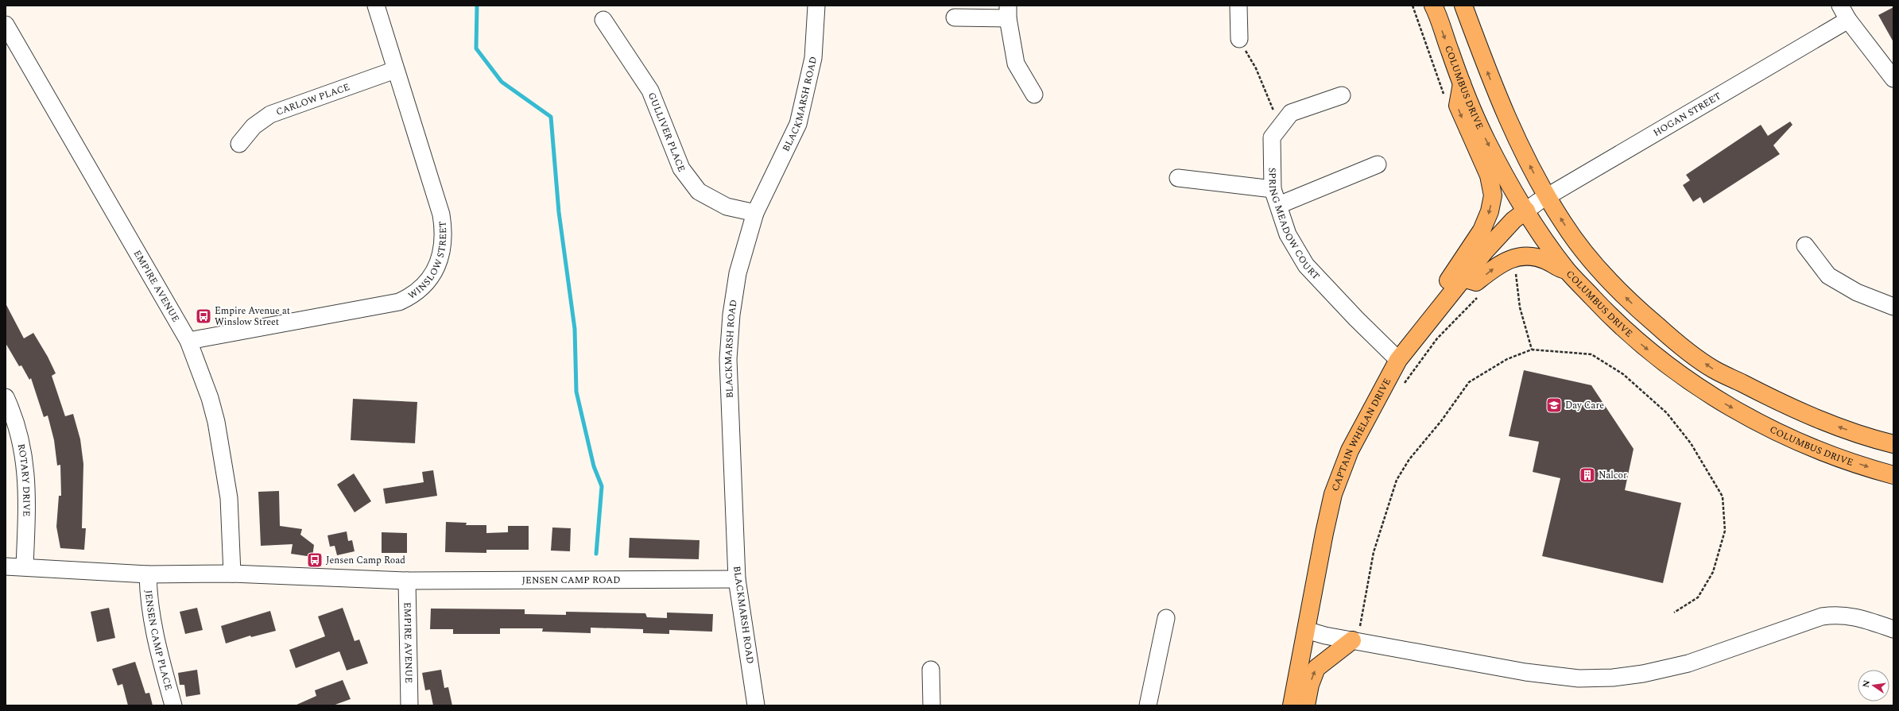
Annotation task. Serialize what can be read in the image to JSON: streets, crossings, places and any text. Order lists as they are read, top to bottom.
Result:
{
  "streets": {
    "main road": ["COLUMBUS DRIVE", "CAPTAIN WHELAN DRIVE"],
    "street": [
      "CARLOW PLACE",
      "BLACKMARSH ROAD",
      "HOGAN STREET",
      "GULLIVER PLACE",
      "SPRING MEADOW COURT",
      "WINSLOW STREET",
      "EMPIRE AVENUE",
      "ROTARY DRIVE",
      "JENSEN CAMP ROAD",
      "JENSEN CAMP PLACE"
    ]
  },
  "crossings": [
    ["COLUMBUS DRIVE", "HOGAN STREET"],
    ["COLUMBUS DRIVE", "CAPTAIN WHELAN DRIVE"],
    ["CARLOW PLACE", "WINSLOW STREET"],
    ["BLACKMARSH ROAD", "GULLIVER PLACE"],
    ["BLACKMARSH ROAD", "JENSEN CAMP ROAD"],
    ["HOGAN STREET", "CAPTAIN WHELAN DRIVE"],
    ["SPRING MEADOW COURT", "CAPTAIN WHELAN DRIVE"],
    ["WINSLOW STREET", "EMPIRE AVENUE"],
    ["EMPIRE AVENUE", "JENSEN CAMP ROAD"],
    ["ROTARY DRIVE", "JENSEN CAMP ROAD"],
    ["JENSEN CAMP ROAD", "JENSEN CAMP PLACE"]
  ],
  "places": {
    "bus stop": ["Empire Avenue at Winslow Street", "Jensen Camp Road"],
    "school or university": ["Day Care"],
    "building": ["Nalcor"]
  },
  "north": "left"
}
